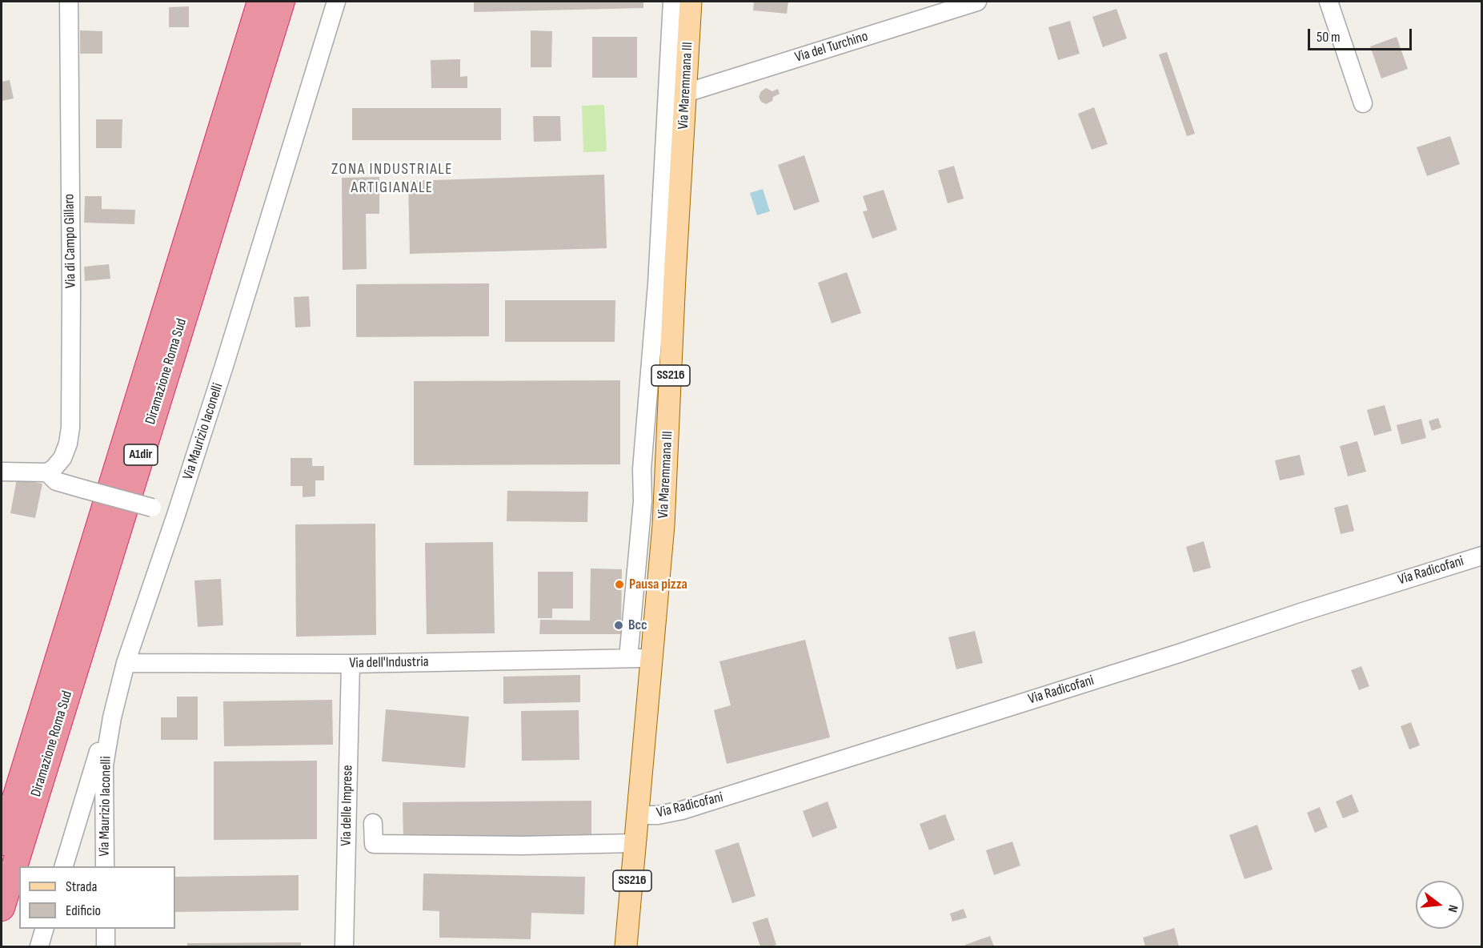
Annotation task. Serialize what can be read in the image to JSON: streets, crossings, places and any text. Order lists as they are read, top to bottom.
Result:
{
  "streets": {
    "highway": ["Diramazione Roma Sud", "A1dir"],
    "main road": ["Via Maremmana III", "SS216"],
    "street": [
      "Via del Turchino",
      "Via di Campo Gillaro",
      "Via Maurizio Iaconelli",
      "Via Radicofani",
      "Via dell'Industria",
      "Via delle Imprese"
    ]
  },
  "crossings": [
    ["Via del Turchino", "Via Maremmana III"],
    ["Via Maremmana III", "Via Radicofani"],
    ["Via Maremmana III", "Via dell'Industria"],
    ["Via Maurizio Iaconelli", "Via dell'Industria"],
    ["Via dell'Industria", "Via delle Imprese"]
  ],
  "districts": ["ZONA INDUSTRIALE ARTIGIANALE"],
  "places": ["Pausa pizza", "Bcc"],
  "legend": ["Strada", "Edificio"],
  "scale_bar": "50 m",
  "north": "right"
}
